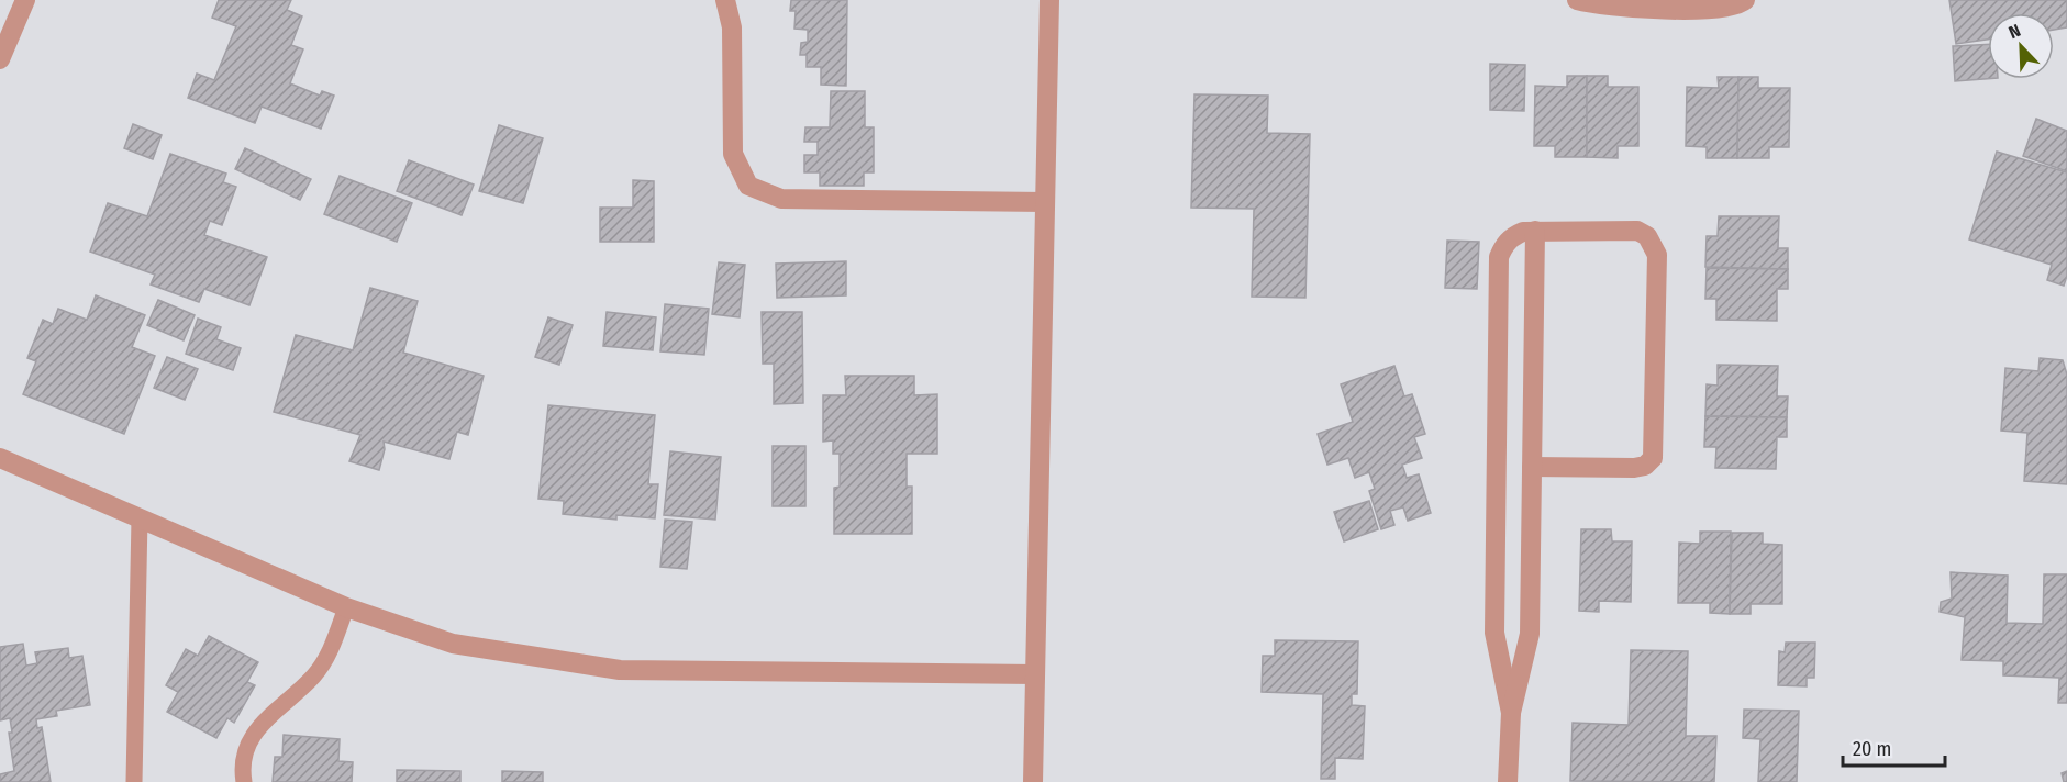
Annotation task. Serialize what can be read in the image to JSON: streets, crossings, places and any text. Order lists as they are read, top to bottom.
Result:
{
  "scale_bar": "20 m",
  "north": "top left"
}
